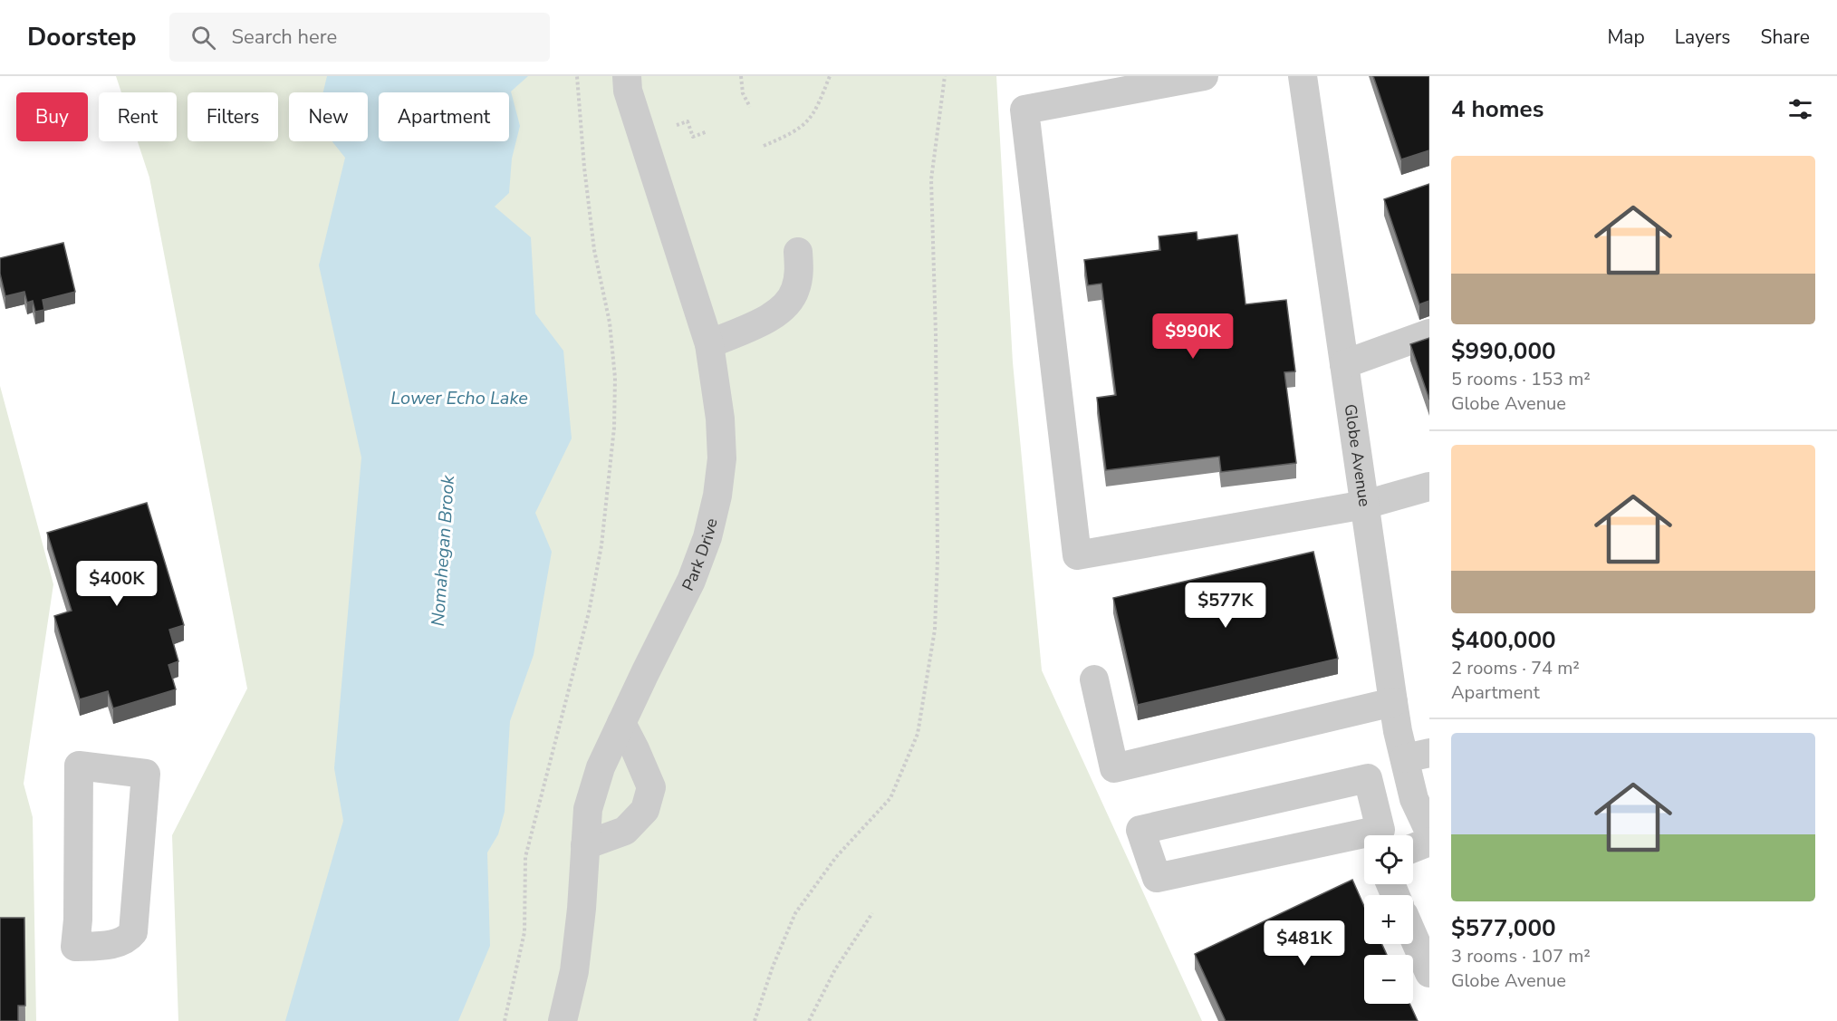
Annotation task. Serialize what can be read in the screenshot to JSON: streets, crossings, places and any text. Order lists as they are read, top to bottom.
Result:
{
  "streets": {
    "street": ["Globe Avenue", "Park Drive"]
  },
  "water": ["Lower Echo Lake", "Nomahegan Brook"],
  "page": {
    "header": "Doorstep",
    "search": "Search here",
    "nav": ["Map", "Layers", "Share"],
    "heading": "4 homes",
    "chip": [
      "Buy",
      "Rent",
      "Filters",
      "New",
      "Apartment"
    ],
    "list": [
      {
        "name": "$990,000",
        "note": "5 rooms · 153 m² · Globe Avenue"
      },
      {
        "name": "$400,000",
        "note": "2 rooms · 74 m² · Apartment"
      },
      {
        "name": "$577,000",
        "note": "3 rooms · 107 m² · Globe Avenue"
      }
    ],
    "price": [
      "$990K",
      "$400K",
      "$577K",
      "$481K"
    ],
    "map_buttons": ["+", "−"]
  }
}
